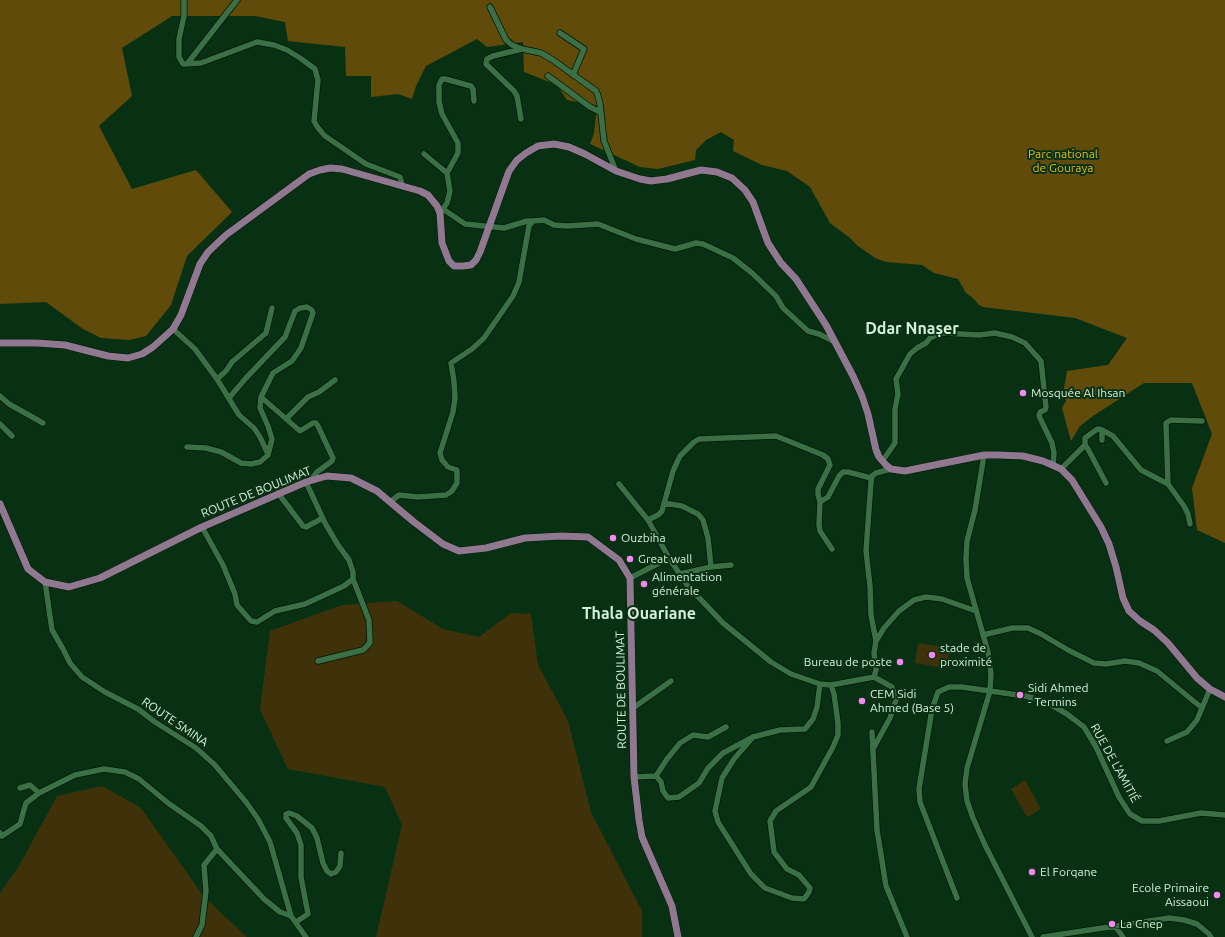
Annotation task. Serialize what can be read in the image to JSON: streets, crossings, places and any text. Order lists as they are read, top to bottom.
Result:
{
  "streets": {
    "main road": ["ROUTE DE BOULIMAT"],
    "street": ["ROUTE SMINA", "RUE DE L'AMITIÉ"]
  },
  "crossings": [
    ["ROUTE DE BOULIMAT", "ROUTE SMINA"]
  ],
  "districts": ["Ddar Nnaṣer", "Thala Ouariane"],
  "parks": ["Parc national de Gouraya"],
  "places": [
    "Mosquée Al Ihsan",
    "Ouzbiha",
    "Great wall",
    "Alimentation générale",
    "stade de proximité",
    "Bureau de poste",
    "Sidi Ahmed - Termins",
    "CEM Sidi Ahmed (Base 5)",
    "El Forqane",
    "Ecole Primaire Aissaoui",
    "La Cnep"
  ]
}
